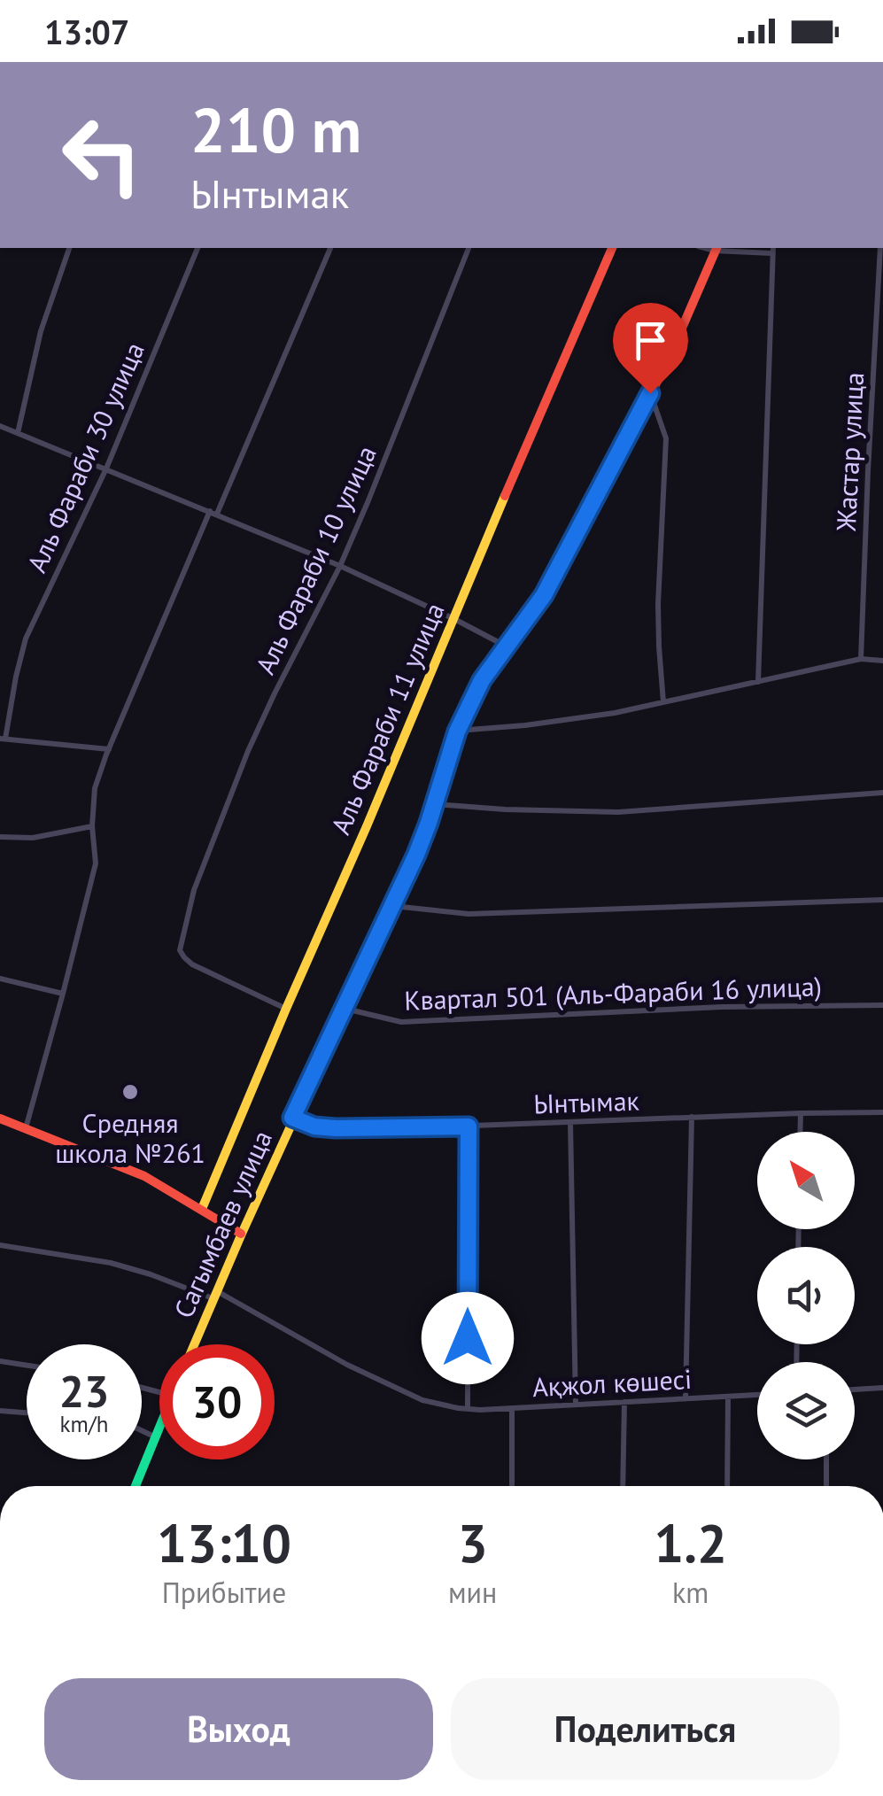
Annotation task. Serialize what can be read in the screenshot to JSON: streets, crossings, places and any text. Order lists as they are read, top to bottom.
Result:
{
  "streets": {
    "street": [
      "Жастар улица",
      "Аль Фараби 30 улица",
      "Аль Фараби 10 улица",
      "Аль Фараби 11 улица",
      "Квартал 501 (Аль-Фараби 16 улица)",
      "Ынтымак",
      "Сагымбаев улица",
      "Ақжол көшесі"
    ]
  },
  "crossings": [
    ["Аль Фараби 10 улица", "Аль Фараби 11 улица"],
    ["Квартал 501 (Аль-Фараби 16 улица)", "Сагымбаев улица"],
    ["Ынтымак", "Сагымбаев улица"],
    ["Сагымбаев улица", "Ақжол көшесі"]
  ],
  "places": ["Средняя школа №261"],
  "north": "top left",
  "page": {
    "status": "13:07",
    "turn": ["210 m", "Ынтымак"],
    "speed": "23 km/h",
    "limit": "30",
    "eta": [
      "13:10",
      "Прибытие",
      "3",
      "мин",
      "1.2",
      "km"
    ],
    "buttons": ["Выход", "Поделиться"]
  }
}
